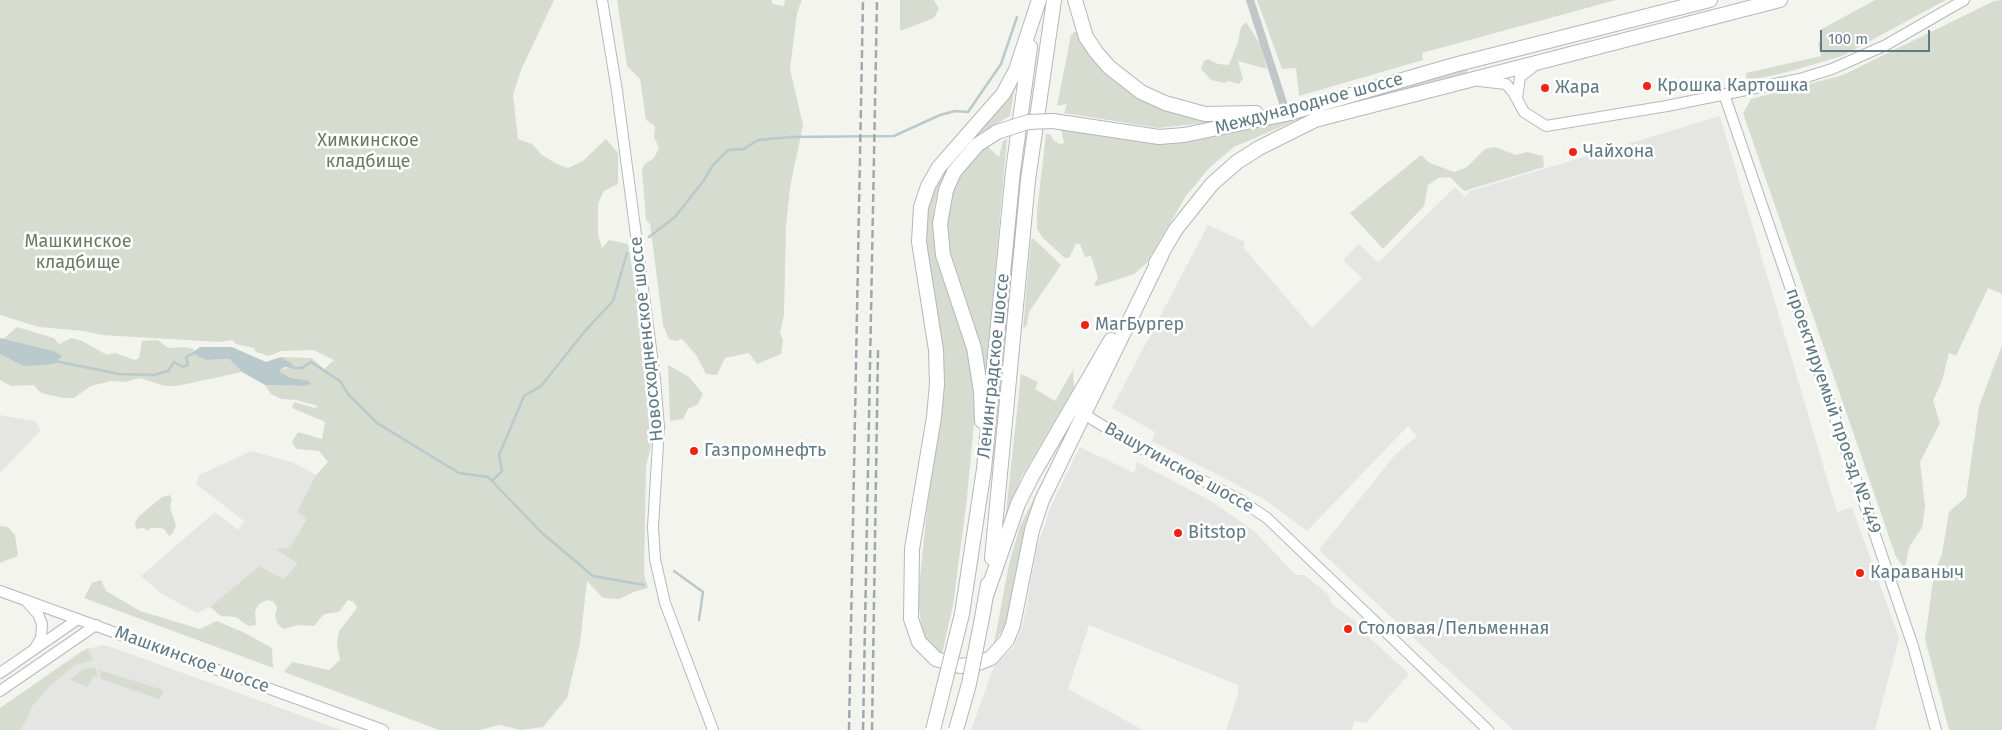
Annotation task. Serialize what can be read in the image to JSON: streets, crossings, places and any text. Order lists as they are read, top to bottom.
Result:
{
  "streets": {
    "highway": ["Международное шоссе", "Ленинградское шоссе"],
    "street": [
      "Новосходненское шоссе",
      "проектируемый проезд № 449",
      "Вашутинское шоссе",
      "Машкинское шоссе"
    ]
  },
  "crossings": [
    ["Международное шоссе", "Ленинградское шоссе"]
  ],
  "parks": ["Химкинское кладбище", "Машкинское кладбище"],
  "places": [
    "Крошка Картошка",
    "Жара",
    "Чайхона",
    "МагБургер",
    "Газпромнефть",
    "Bitstop",
    "Караваныч",
    "Столовая/Пельменная"
  ],
  "scale_bar": "100 m"
}
